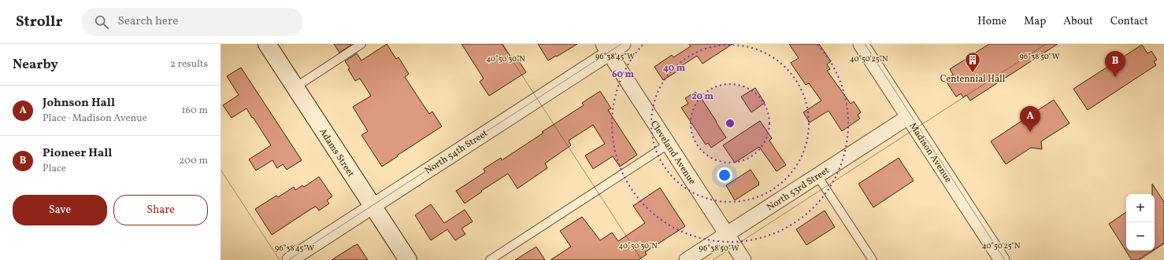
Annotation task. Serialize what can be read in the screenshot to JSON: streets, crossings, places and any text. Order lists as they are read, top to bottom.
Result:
{
  "streets": {
    "main road": ["Adams Street"],
    "street": [
      "North 54th Street",
      "Cleveland Avenue",
      "Madison Avenue",
      "North 53rd Street"
    ]
  },
  "crossings": [
    ["North 54th Street", "Adams Street"],
    ["North 54th Street", "Cleveland Avenue"],
    ["Cleveland Avenue", "North 53rd Street"],
    ["Madison Avenue", "North 53rd Street"]
  ],
  "places": {
    "building": ["Centennial Hall"]
  },
  "page": {
    "header": "Strollr",
    "search": "Search here",
    "nav": [
      "Home",
      "Map",
      "About",
      "Contact"
    ],
    "heading": ["Nearby", "2 results"],
    "pins": ["B", "A"],
    "list": [
      {
        "mark": "A",
        "name": "Johnson Hall",
        "note": "Place · Madison Avenue",
        "value": "160 m"
      },
      {
        "mark": "B",
        "name": "Pioneer Hall",
        "note": "Place",
        "value": "200 m"
      }
    ],
    "buttons": ["Save", "Share"],
    "map_buttons": ["+", "−"]
  },
  "coordinates": [
    "96°38'45\"W",
    "96°38'50\"W",
    "40°50'30\"N",
    "40°50'25\"N"
  ],
  "rings": ["40 m", "60 m", "20 m"]
}
